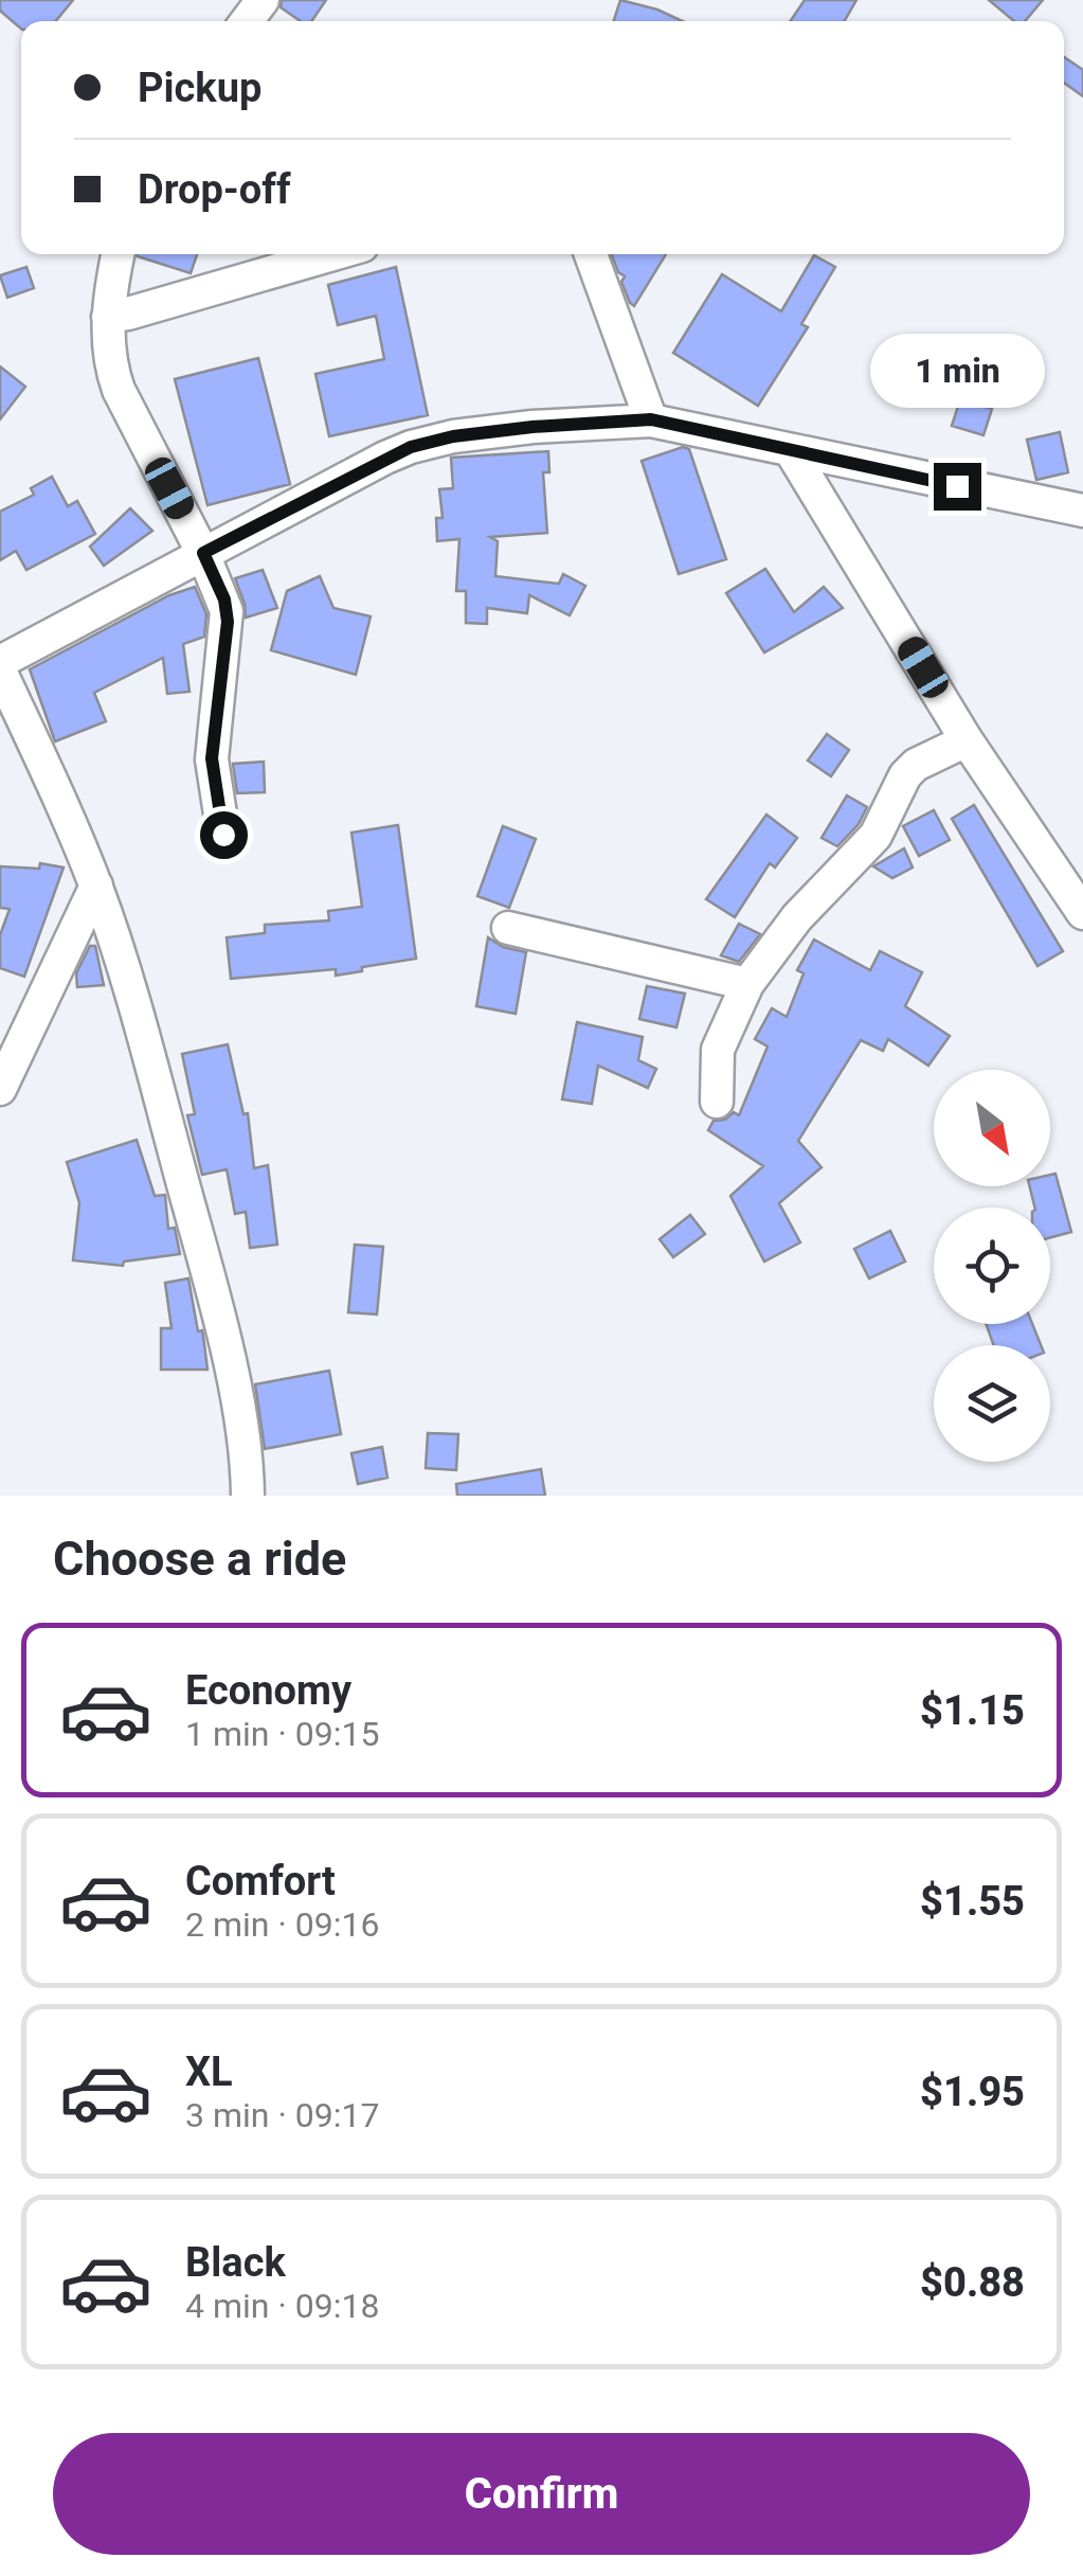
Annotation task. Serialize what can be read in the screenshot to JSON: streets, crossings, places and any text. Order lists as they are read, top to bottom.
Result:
{
  "north": "bottom right",
  "page": {
    "banner": ["Pickup", "Drop-off"],
    "bubble": "1 min",
    "heading": "Choose a ride",
    "list": [
      {
        "name": "Economy",
        "note": "1 min · 09:15",
        "value": "$1.15"
      },
      {
        "name": "Comfort",
        "note": "2 min · 09:16",
        "value": "$1.55"
      },
      {
        "name": "XL",
        "note": "3 min · 09:17",
        "value": "$1.95"
      },
      {
        "name": "Black",
        "note": "4 min · 09:18",
        "value": "$0.88"
      }
    ],
    "buttons": "Confirm"
  }
}
